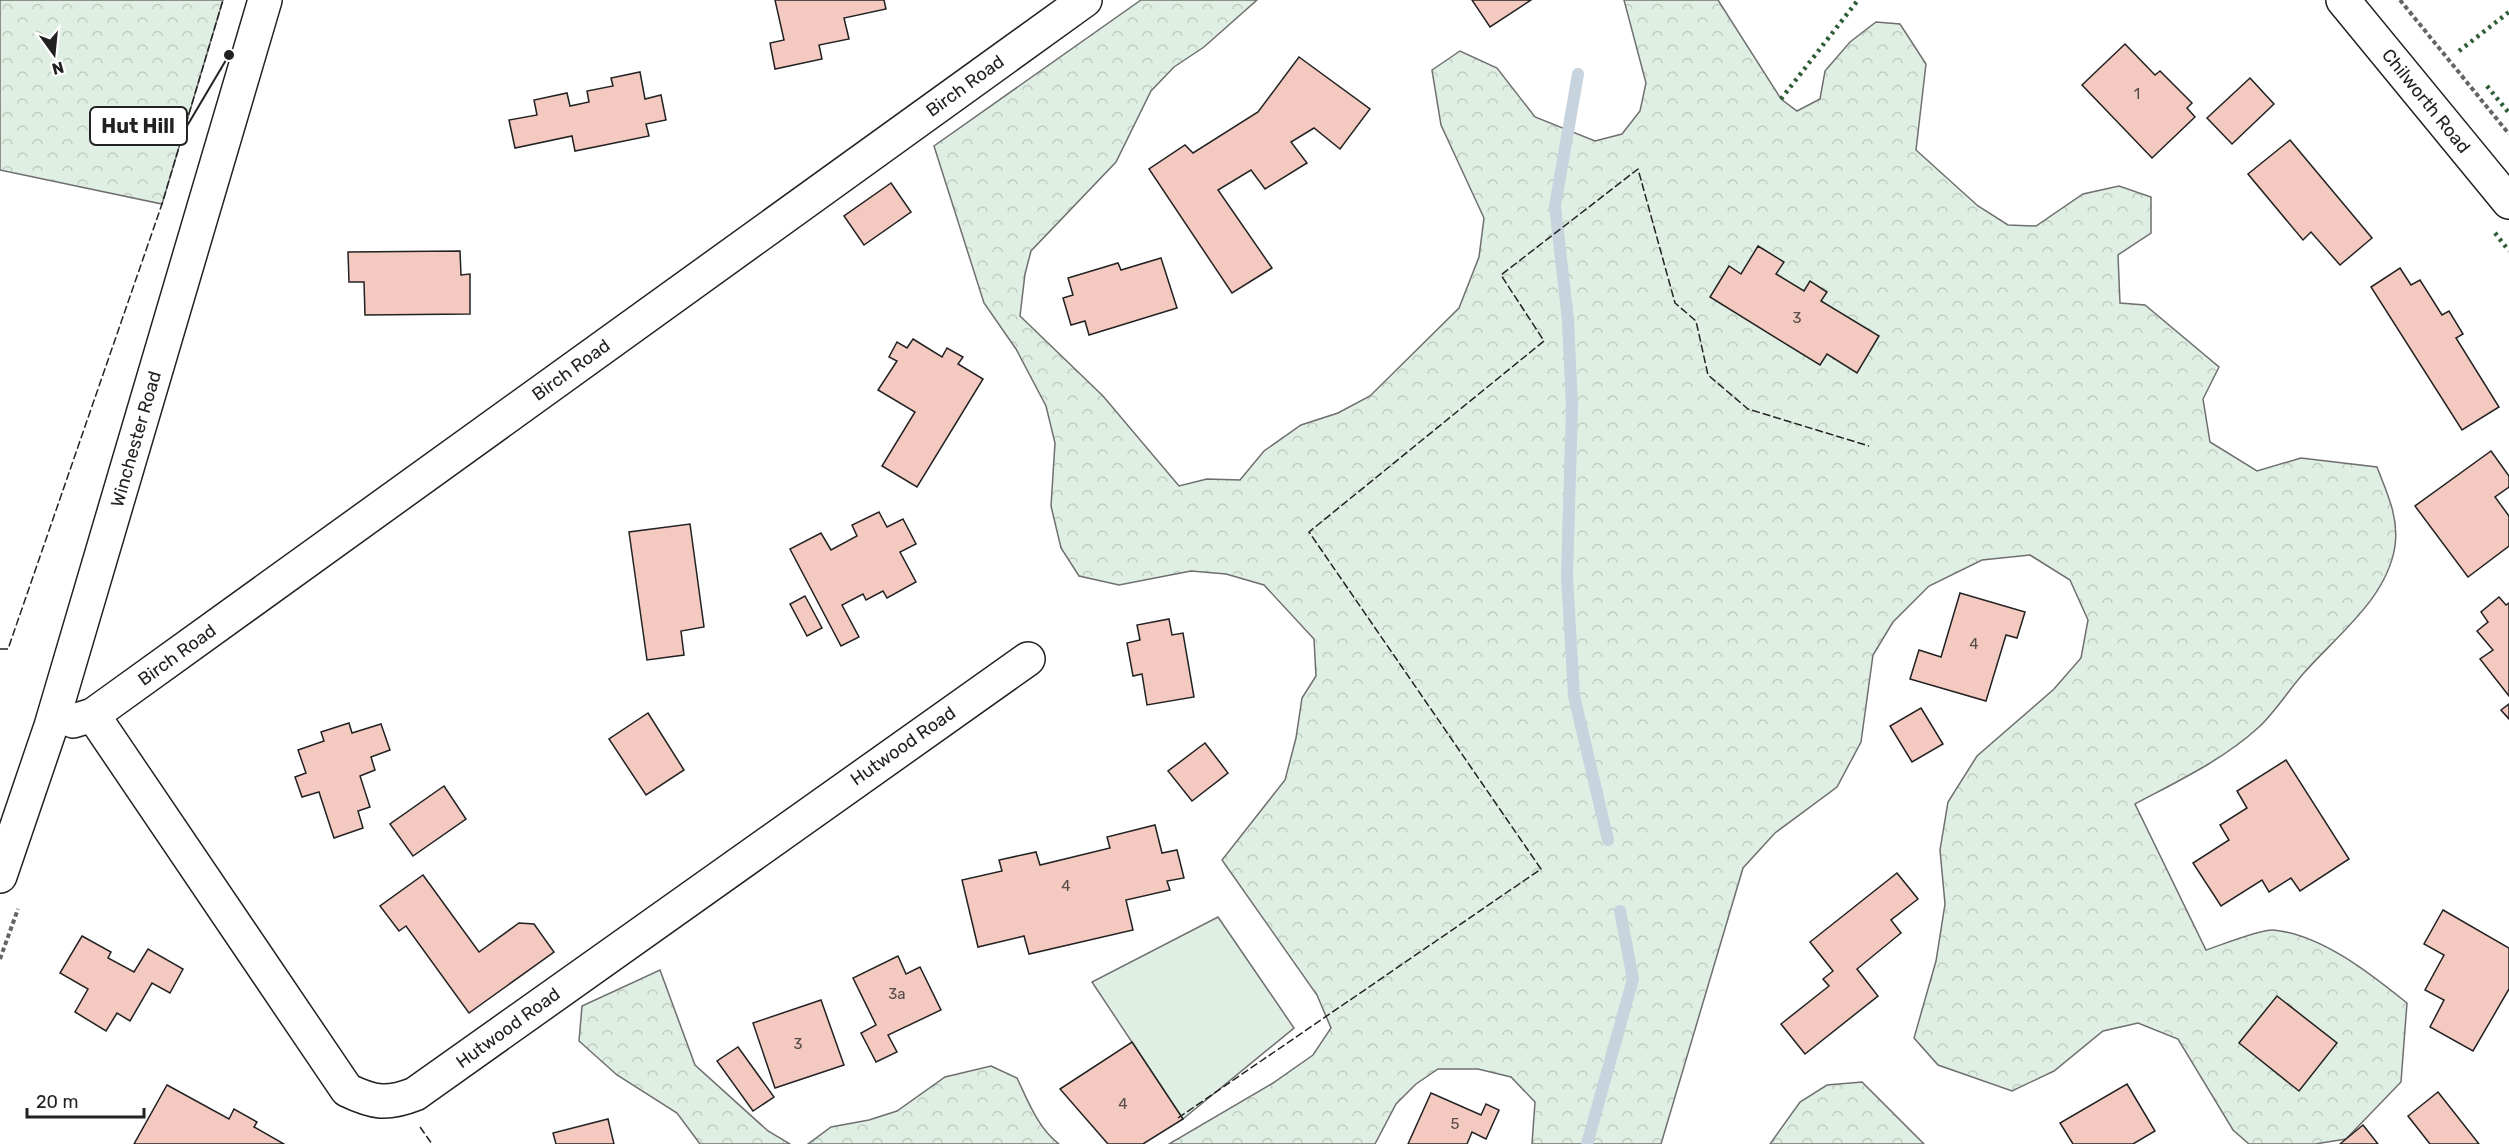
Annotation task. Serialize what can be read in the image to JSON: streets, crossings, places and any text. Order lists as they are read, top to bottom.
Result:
{
  "streets": {
    "street": [
      "Birch Road",
      "Chilworth Road",
      "Winchester Road",
      "Hutwood Road"
    ]
  },
  "crossings": [
    ["Birch Road", "Winchester Road"],
    ["Birch Road", "Hutwood Road"]
  ],
  "places": ["Hut Hill"],
  "house_numbers": [
    "1",
    "3",
    "4",
    "4",
    "3a",
    "3",
    "4",
    "5"
  ],
  "scale_bar": "20 m",
  "north": "bottom"
}
